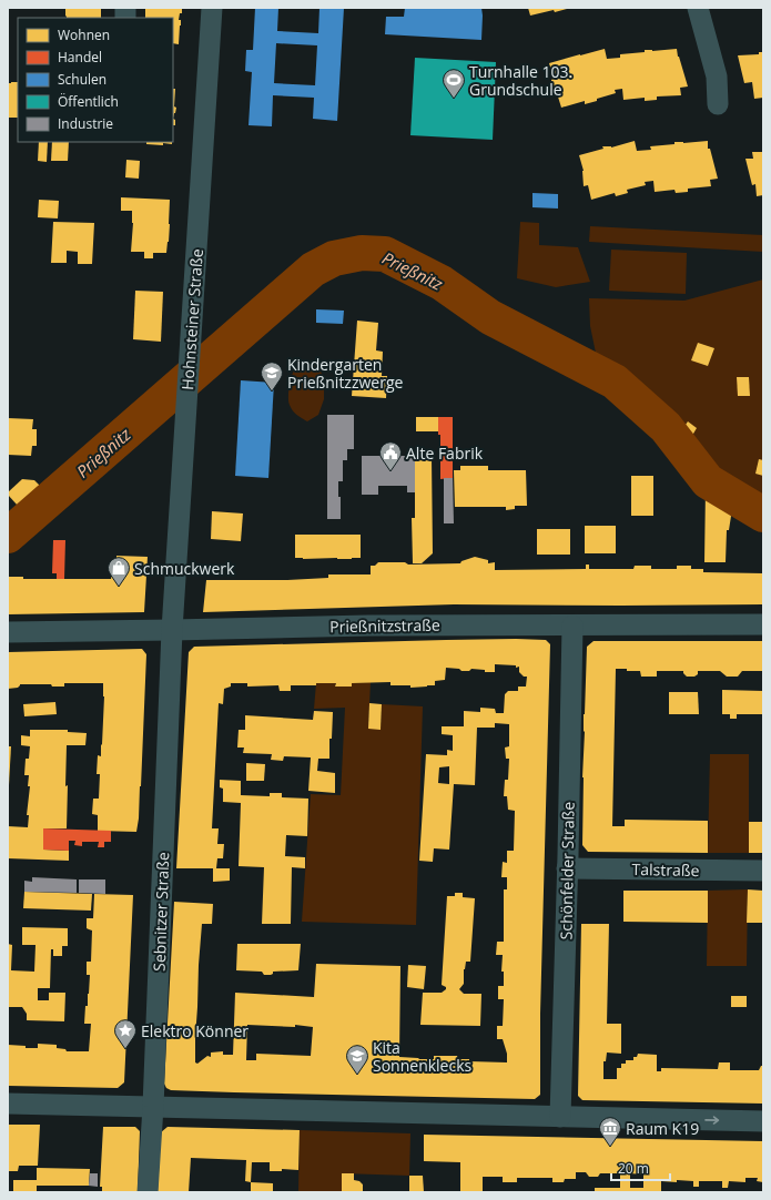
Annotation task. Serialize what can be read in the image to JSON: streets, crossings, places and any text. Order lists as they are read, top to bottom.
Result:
{
  "streets": {
    "street": [
      "Hohnsteiner Straße",
      "Prießnitzstraße",
      "Talstraße",
      "Schönfelder Straße",
      "Sebnitzer Straße"
    ]
  },
  "crossings": [
    ["Hohnsteiner Straße", "Prießnitzstraße"],
    ["Hohnsteiner Straße", "Sebnitzer Straße"],
    ["Prießnitzstraße", "Schönfelder Straße"],
    ["Prießnitzstraße", "Sebnitzer Straße"],
    ["Talstraße", "Schönfelder Straße"]
  ],
  "water": ["Prießnitz"],
  "places": {
    "sports": ["Turnhalle 103. Grundschule"],
    "school or university": ["Kindergarten Prießnitzzwerge", "Kita Sonnenklecks"],
    "public building": ["Alte Fabrik"],
    "shop": ["Schmuckwerk"],
    "place": ["Elektro Könner"],
    "museum": ["Raum K19"]
  },
  "legend": [
    "Wohnen",
    "Handel",
    "Schulen",
    "Öffentlich",
    "Industrie"
  ],
  "scale_bar": "20 m"
}
